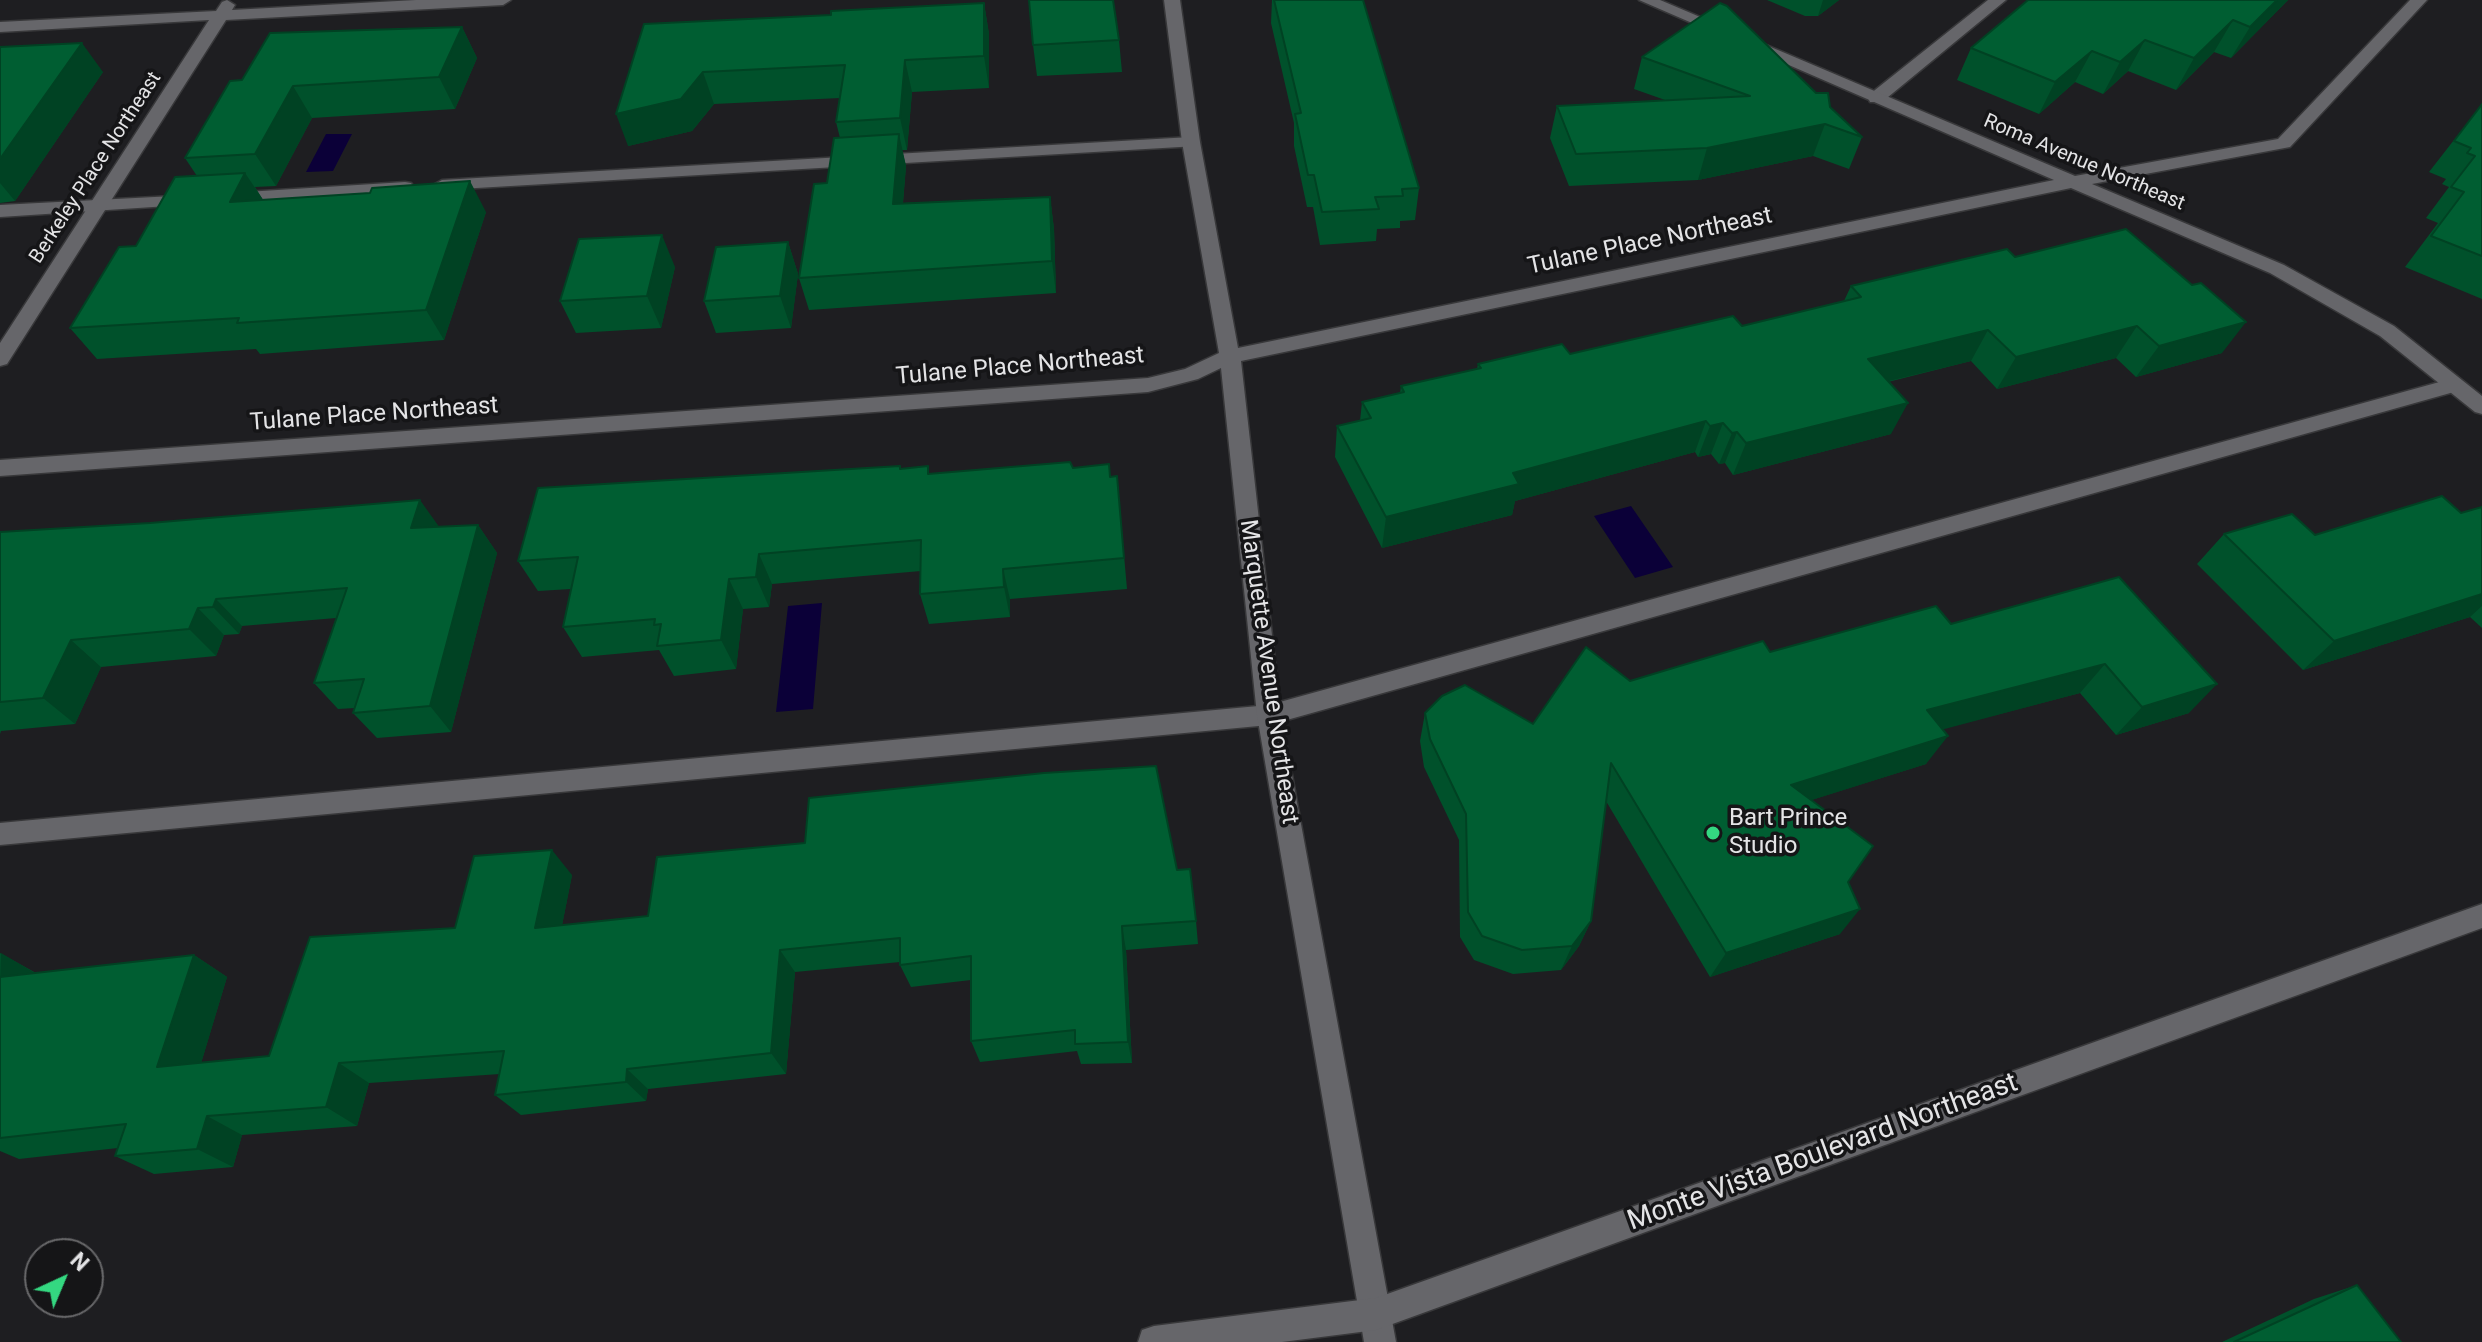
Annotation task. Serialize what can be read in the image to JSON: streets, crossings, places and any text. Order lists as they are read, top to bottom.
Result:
{
  "streets": {
    "street": [
      "Roma Avenue Northeast",
      "Berkeley Place Northeast",
      "Tulane Place Northeast",
      "Marquette Avenue Northeast",
      "Monte Vista Boulevard Northeast"
    ]
  },
  "crossings": [
    ["Roma Avenue Northeast", "Tulane Place Northeast"],
    ["Tulane Place Northeast", "Marquette Avenue Northeast"],
    ["Marquette Avenue Northeast", "Monte Vista Boulevard Northeast"]
  ],
  "places": ["Bart Prince Studio"],
  "north": "top right"
}
